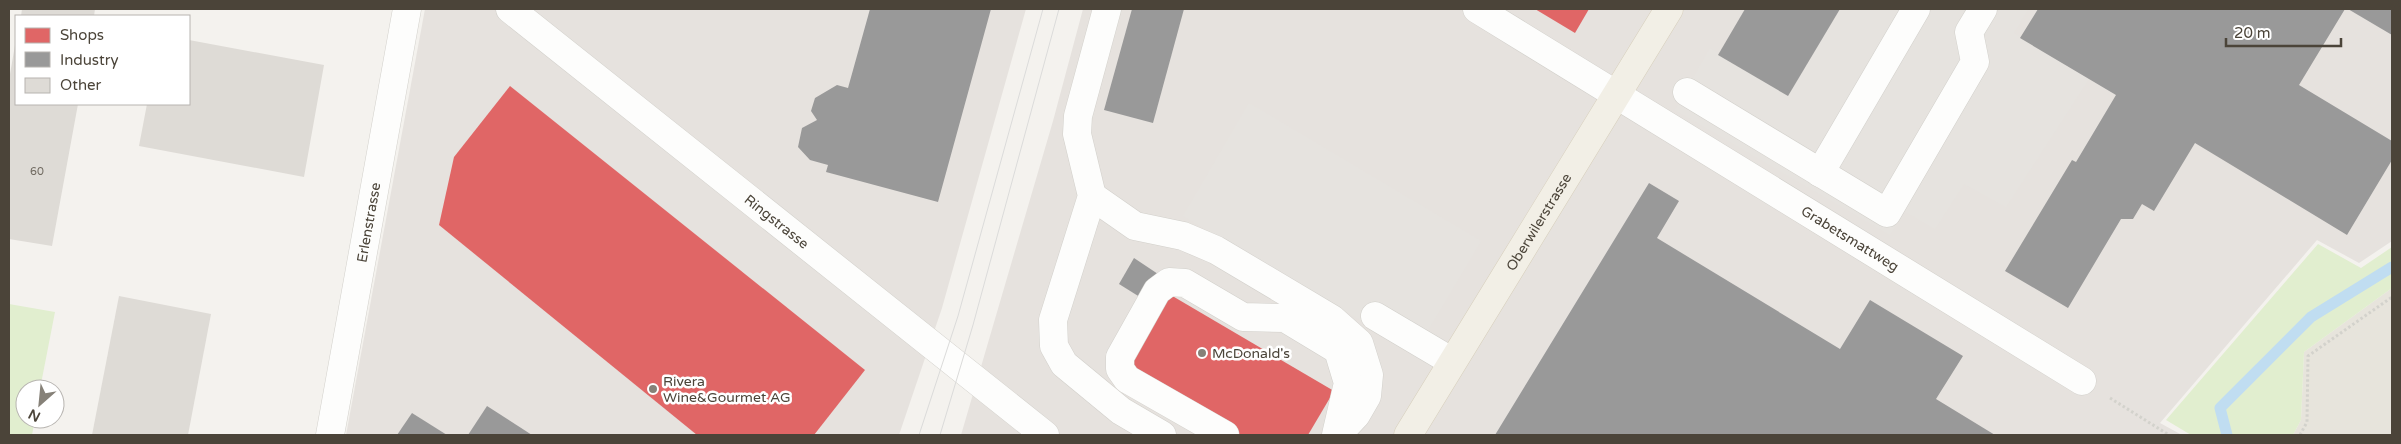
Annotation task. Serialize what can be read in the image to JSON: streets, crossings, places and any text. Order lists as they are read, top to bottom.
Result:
{
  "streets": {
    "main road": ["Oberwilerstrasse"],
    "street": ["Erlenstrasse", "Ringstrasse", "Grabetsmattweg"]
  },
  "crossings": [
    ["Oberwilerstrasse", "Grabetsmattweg"]
  ],
  "places": ["McDonald's", "Rivera Wine&Gourmet AG"],
  "house_numbers": ["60"],
  "legend": ["Shops", "Industry", "Other"],
  "scale_bar": "20 m",
  "north": "bottom left"
}
